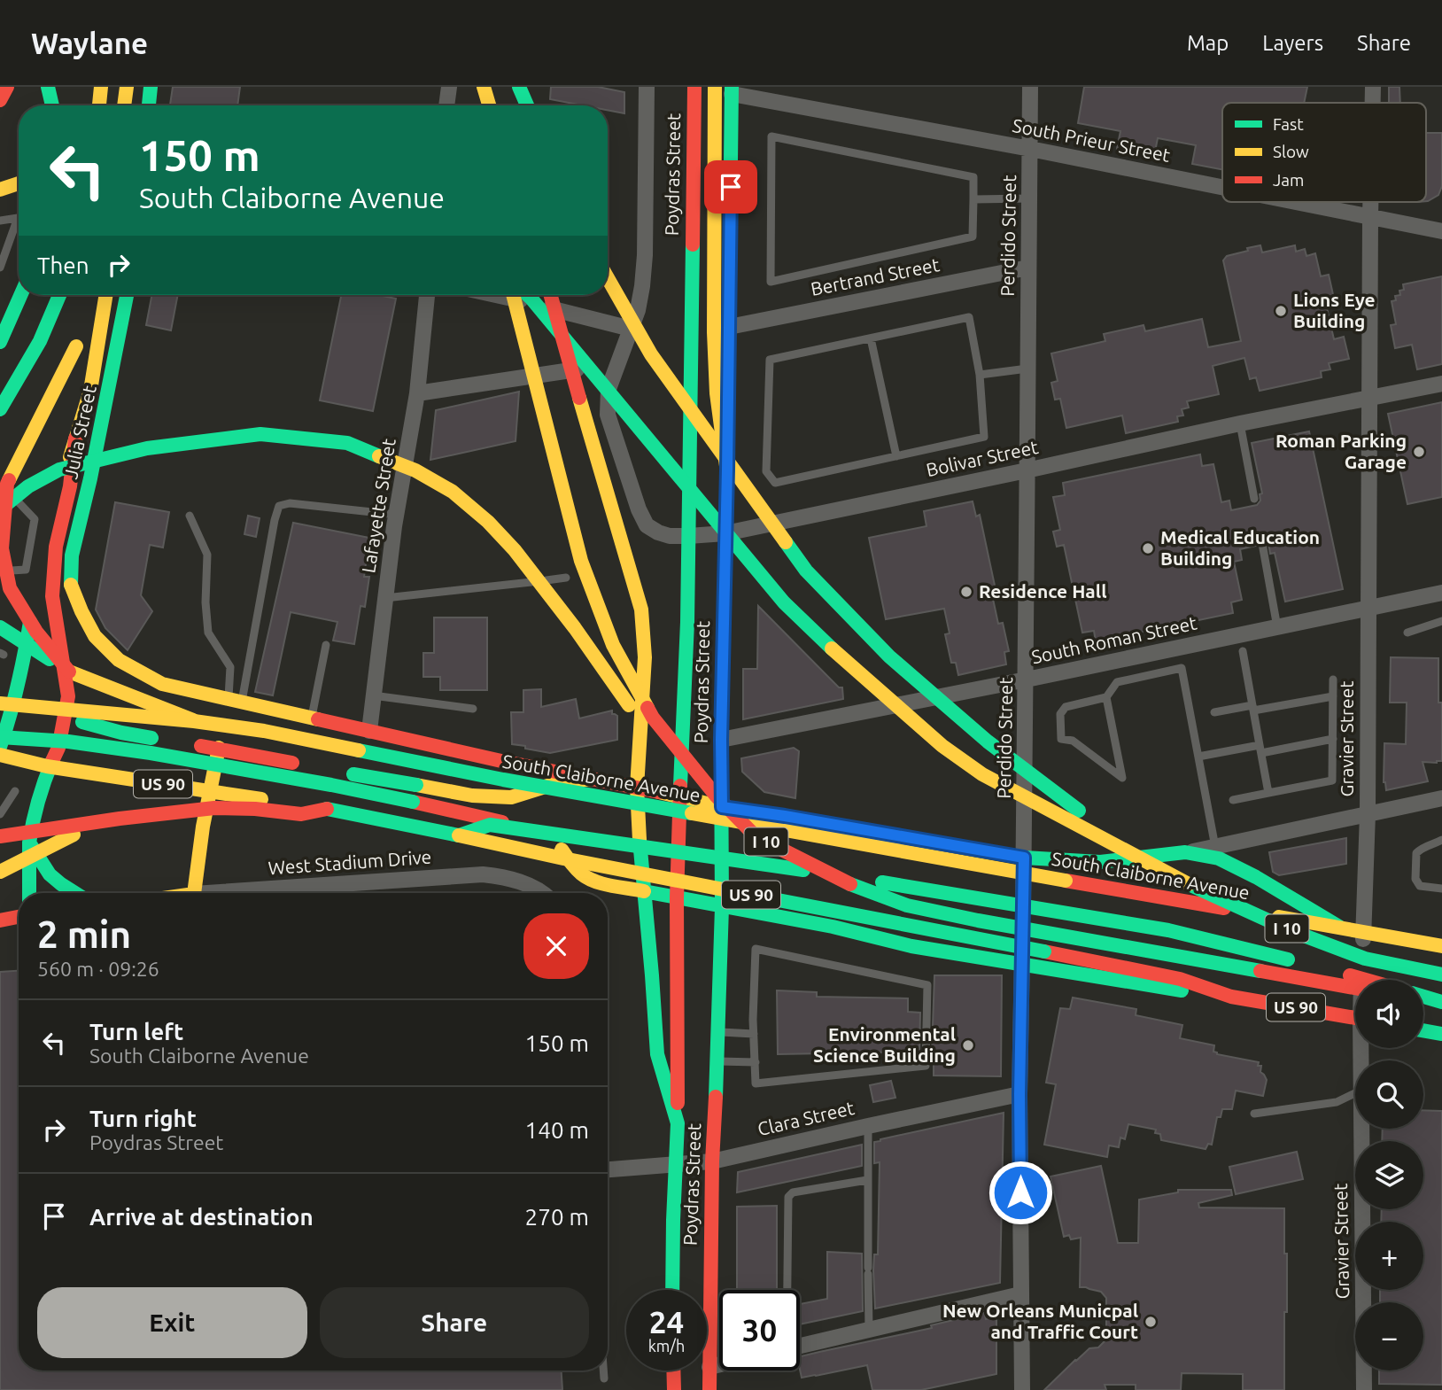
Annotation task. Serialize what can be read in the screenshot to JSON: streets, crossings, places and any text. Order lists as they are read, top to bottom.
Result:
{
  "streets": {
    "main road": [
      "Poydras Street",
      "Julia Street",
      "South Claiborne Avenue",
      "US 90",
      "I 10"
    ],
    "street": [
      "South Prieur Street",
      "Perdido Street",
      "Bertrand Street",
      "Bolivar Street",
      "Lafayette Street",
      "South Roman Street",
      "Gravier Street",
      "West Stadium Drive",
      "Clara Street"
    ]
  },
  "crossings": [
    ["South Prieur Street", "Poydras Street"],
    ["South Prieur Street", "Perdido Street"],
    ["South Prieur Street", "Gravier Street"],
    ["Poydras Street", "Bertrand Street"],
    ["Poydras Street", "Bolivar Street"],
    ["Poydras Street", "South Roman Street"],
    ["Poydras Street", "South Claiborne Avenue"],
    ["Poydras Street", "I 10"],
    ["Poydras Street", "Clara Street"],
    ["Perdido Street", "Bertrand Street"],
    ["Perdido Street", "Bolivar Street"],
    ["Perdido Street", "South Roman Street"],
    ["Perdido Street", "South Claiborne Avenue"],
    ["Perdido Street", "Clara Street"],
    ["Julia Street", "South Claiborne Avenue"],
    ["Bolivar Street", "Gravier Street"],
    ["Lafayette Street", "South Claiborne Avenue"],
    ["South Roman Street", "Gravier Street"],
    ["Gravier Street", "South Claiborne Avenue"],
    ["South Claiborne Avenue", "I 10"]
  ],
  "places": [
    "Lions Eye Building",
    "Roman Parking Garage",
    "Medical Education Building",
    "Residence Hall",
    "Environmental Science Building",
    "New Orleans Municpal and Traffic Court"
  ],
  "legend": ["Fast", "Slow", "Jam"],
  "page": {
    "header": "Waylane",
    "nav": ["Map", "Layers", "Share"],
    "turn": ["150 m", "South Claiborne Avenue"],
    "then": "Then",
    "heading": ["2 min", "560 m · 09:26"],
    "map_buttons": ["+", "−"],
    "list": [
      {
        "name": "Turn left",
        "note": "South Claiborne Avenue",
        "value": "150 m"
      },
      {
        "name": "Turn right",
        "note": "Poydras Street",
        "value": "140 m"
      },
      {
        "name": "Arrive at destination",
        "value": "270 m"
      }
    ],
    "buttons": ["Exit", "Share"],
    "speed": "24 km/h",
    "limit": "30"
  }
}
